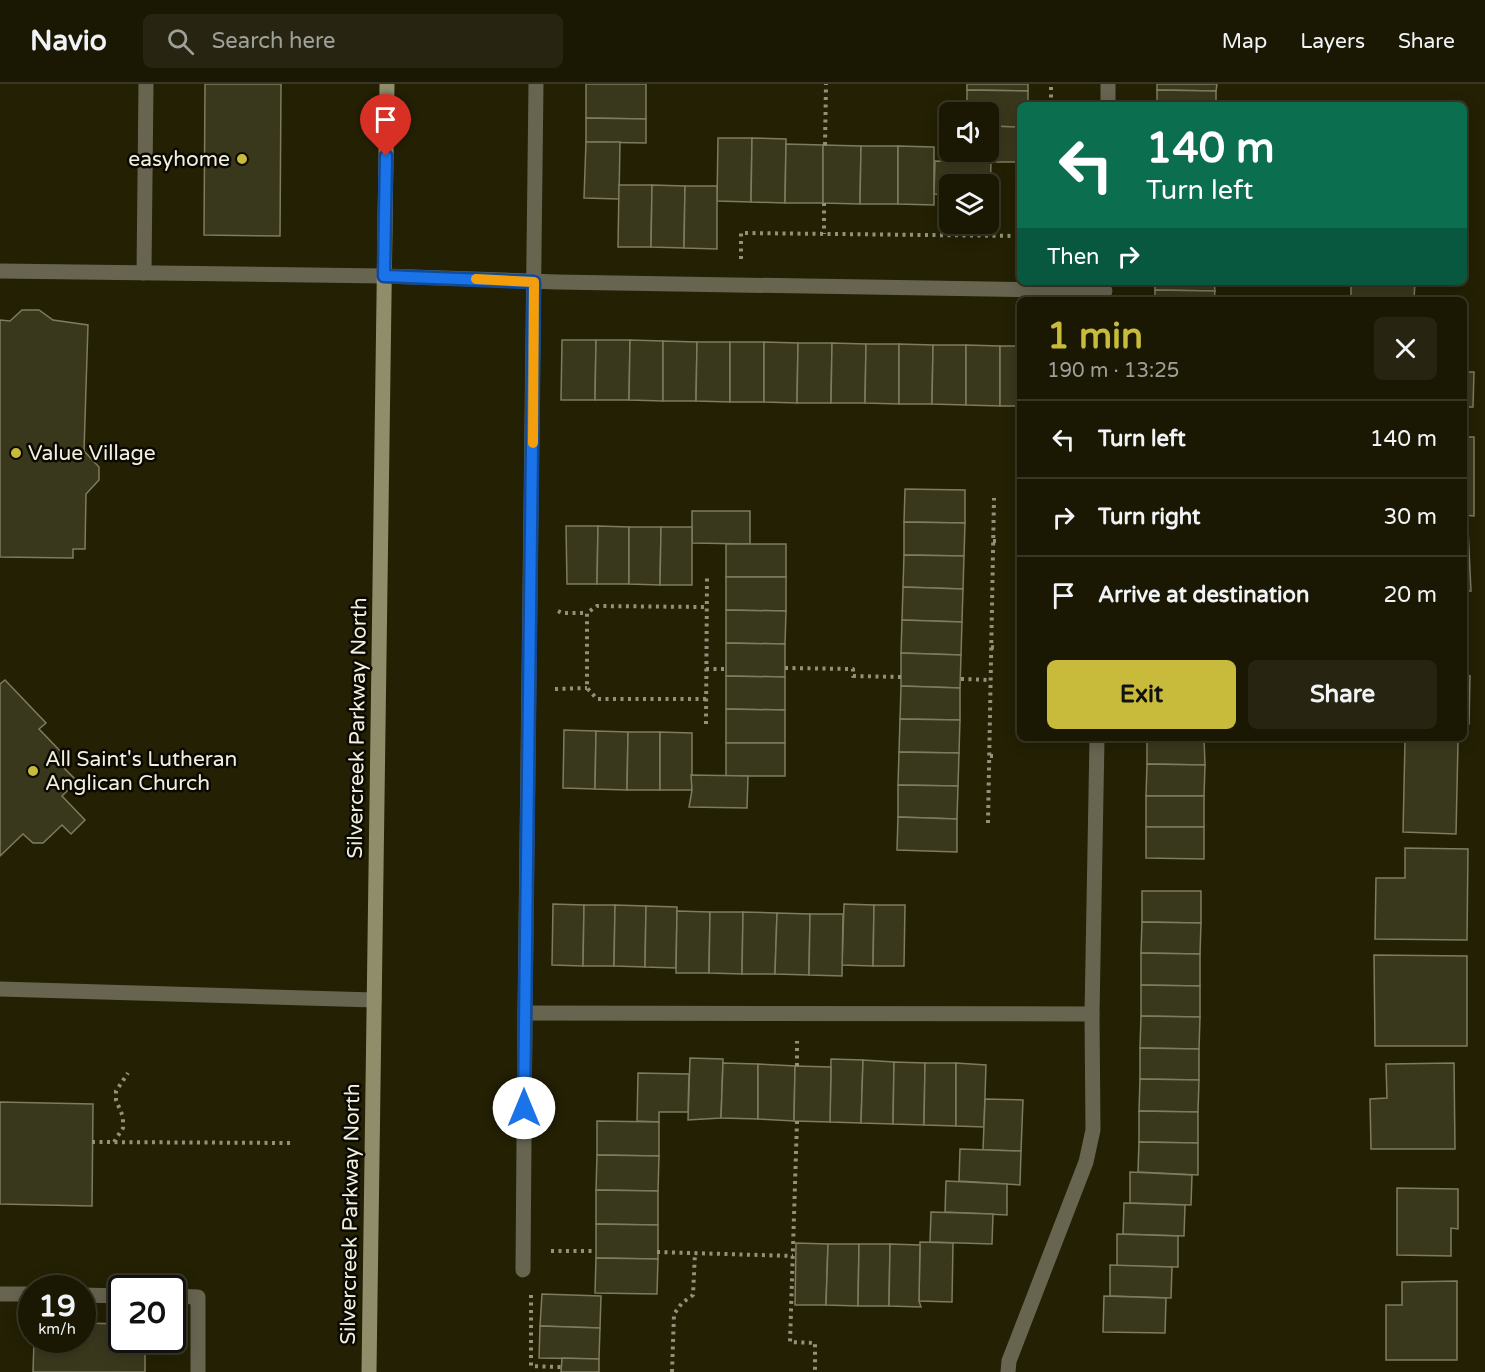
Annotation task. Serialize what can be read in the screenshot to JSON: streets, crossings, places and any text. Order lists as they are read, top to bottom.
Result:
{
  "streets": {
    "main road": ["Silvercreek Parkway North"]
  },
  "places": ["easyhome", "Value Village", "All Saint's Lutheran Anglican Church"],
  "page": {
    "header": "Navio",
    "search": "Search here",
    "nav": ["Map", "Layers", "Share"],
    "turn": ["140 m", "Turn left"],
    "then": "Then",
    "heading": ["1 min", "190 m · 13:25"],
    "list": [
      {
        "name": "Turn left",
        "value": "140 m"
      },
      {
        "name": "Turn right",
        "value": "30 m"
      },
      {
        "name": "Arrive at destination",
        "value": "20 m"
      }
    ],
    "buttons": ["Exit", "Share"],
    "speed": "19 km/h",
    "limit": "20"
  }
}
